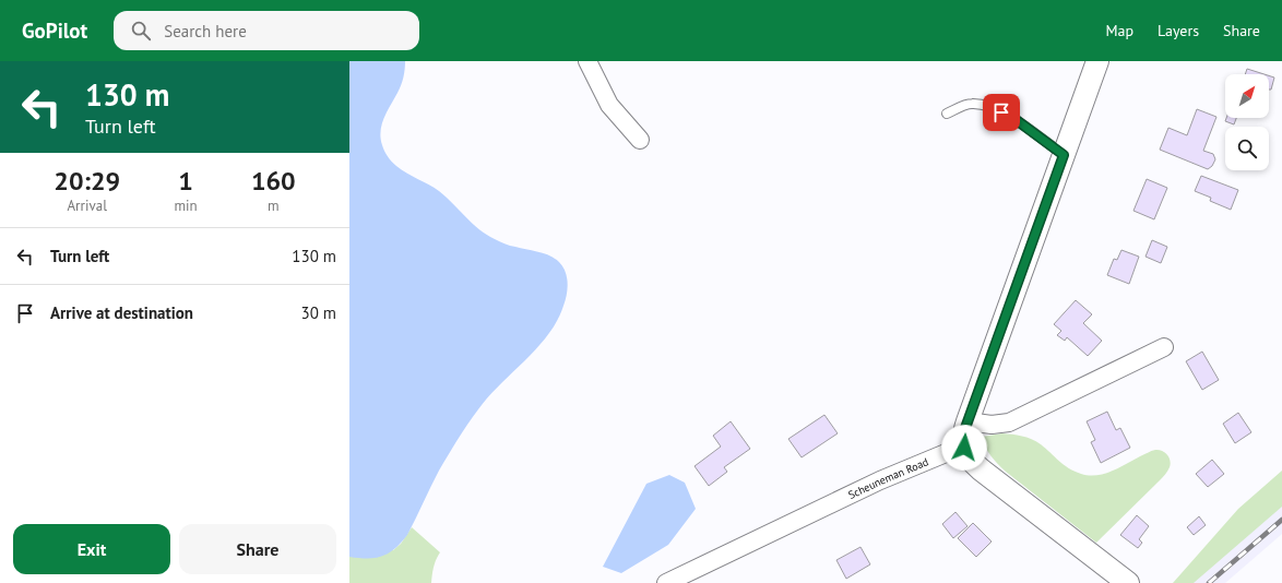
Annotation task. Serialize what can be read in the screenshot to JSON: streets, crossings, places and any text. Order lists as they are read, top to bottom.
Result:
{
  "streets": {
    "street": ["Scheuneman Road"]
  },
  "north": "top right",
  "page": {
    "header": "GoPilot",
    "search": "Search here",
    "nav": ["Map", "Layers", "Share"],
    "turn": ["130 m", "Turn left"],
    "eta": [
      "20:29",
      "Arrival",
      "1",
      "min",
      "160",
      "m"
    ],
    "list": [
      {
        "name": "Turn left",
        "value": "130 m"
      },
      {
        "name": "Arrive at destination",
        "value": "30 m"
      }
    ],
    "buttons": ["Exit", "Share"]
  }
}
